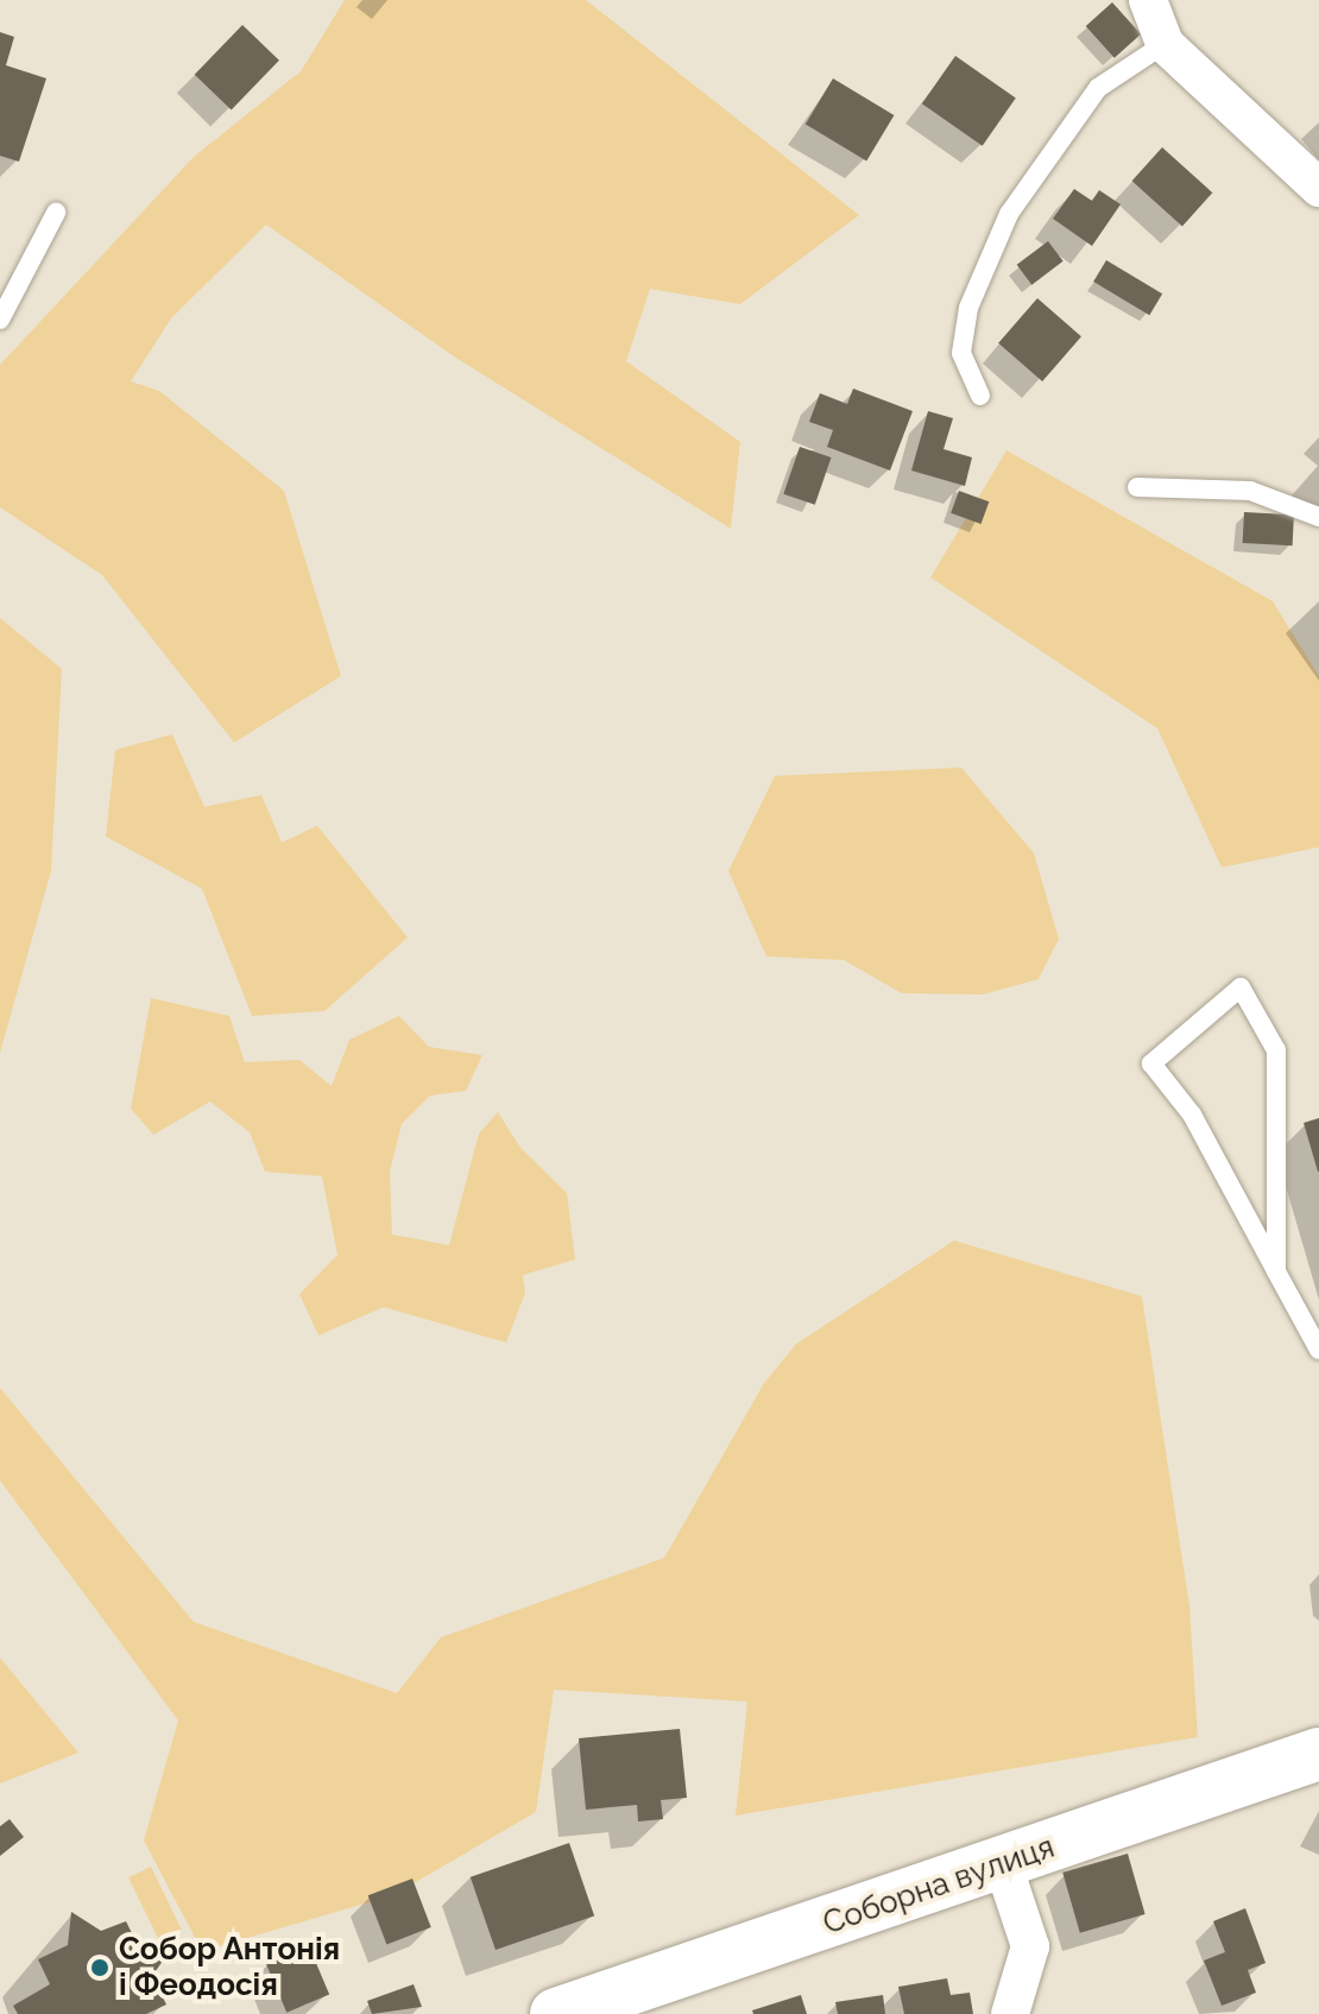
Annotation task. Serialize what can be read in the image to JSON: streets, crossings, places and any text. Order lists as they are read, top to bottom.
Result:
{
  "streets": {
    "main road": ["Соборна вулиця"]
  },
  "places": ["Собор Антонія і Феодосія"]
}
